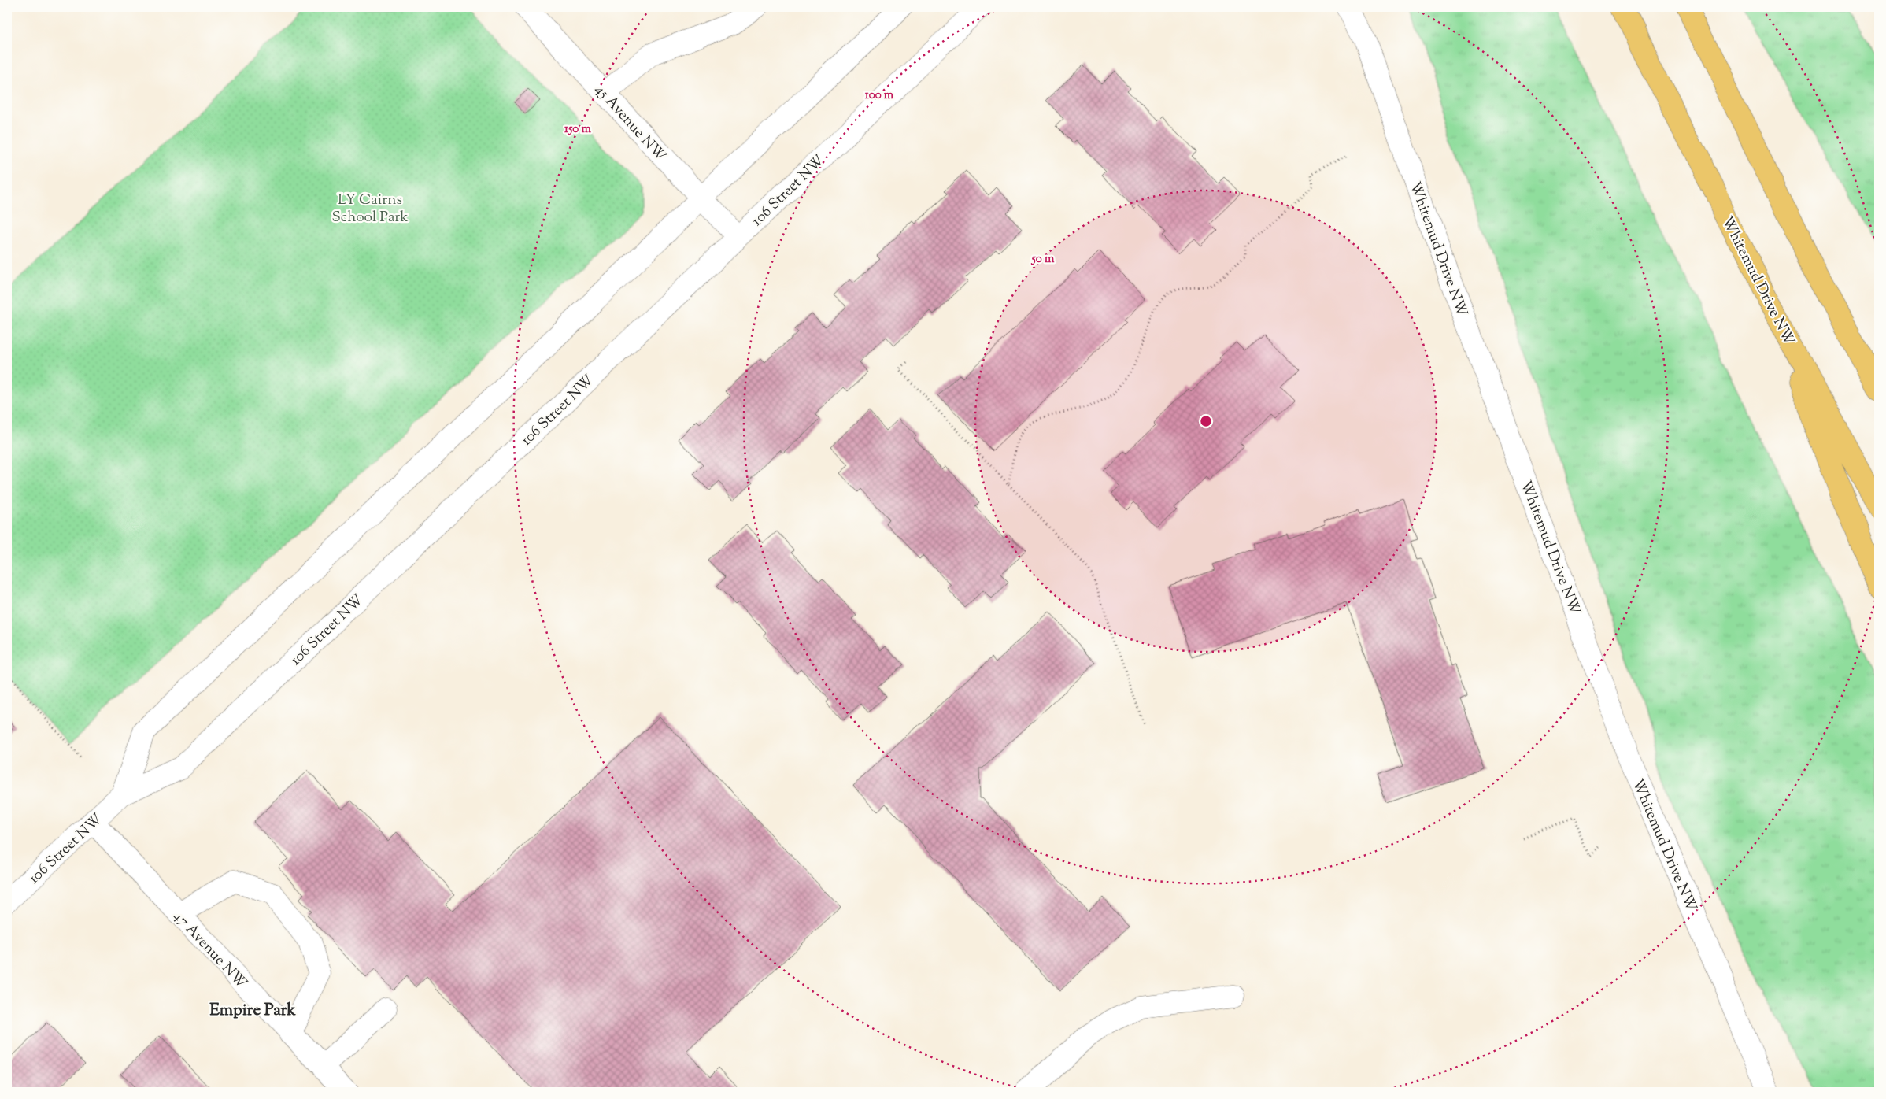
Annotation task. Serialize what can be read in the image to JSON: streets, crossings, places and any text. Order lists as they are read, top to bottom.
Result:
{
  "streets": {
    "highway": ["Whitemud Drive NW"],
    "street": ["45 Avenue NW", "106 Street NW", "47 Avenue NW"]
  },
  "crossings": [
    ["45 Avenue NW", "106 Street NW"],
    ["106 Street NW", "47 Avenue NW"]
  ],
  "districts": ["Empire Park"],
  "parks": ["LY Cairns School Park"],
  "rings": ["100 m", "150 m", "50 m"]
}
